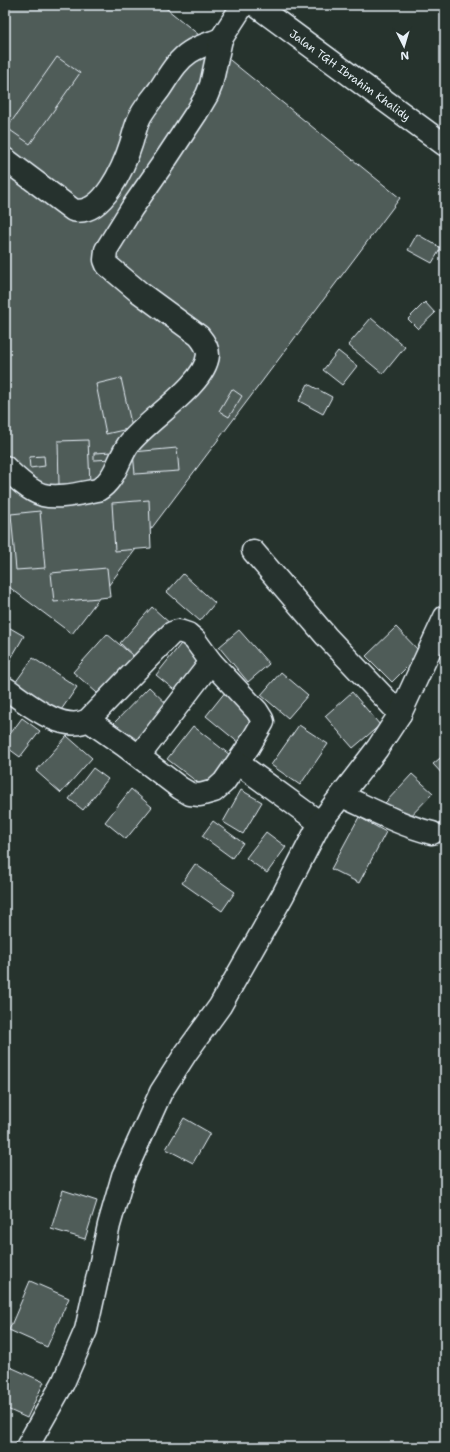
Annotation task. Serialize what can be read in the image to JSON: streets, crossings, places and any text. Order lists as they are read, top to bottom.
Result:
{
  "streets": {
    "street": ["Jalan TGH Ibrahim Khalidy"]
  },
  "north": "bottom"
}
